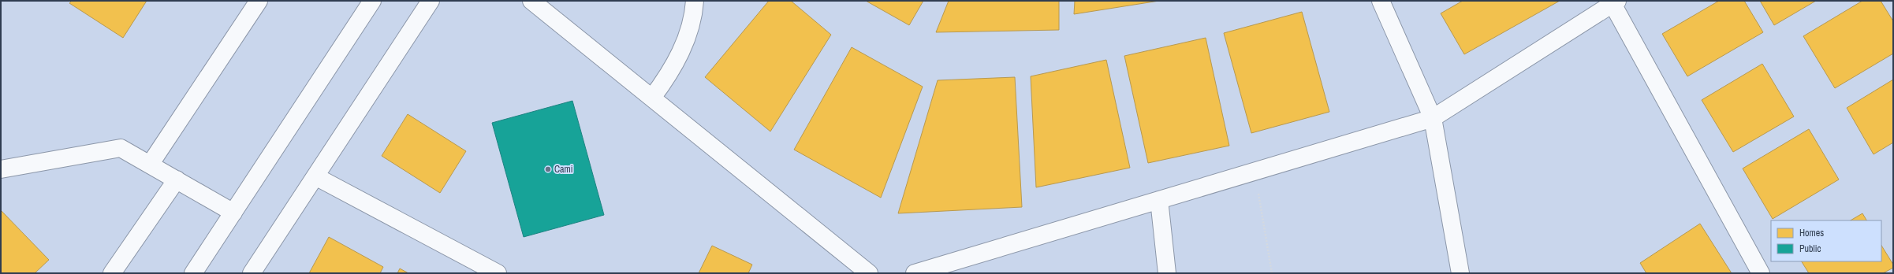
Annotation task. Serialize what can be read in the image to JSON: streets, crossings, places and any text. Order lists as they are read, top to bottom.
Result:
{
  "places": ["Cami"],
  "legend": ["Homes", "Public"]
}
